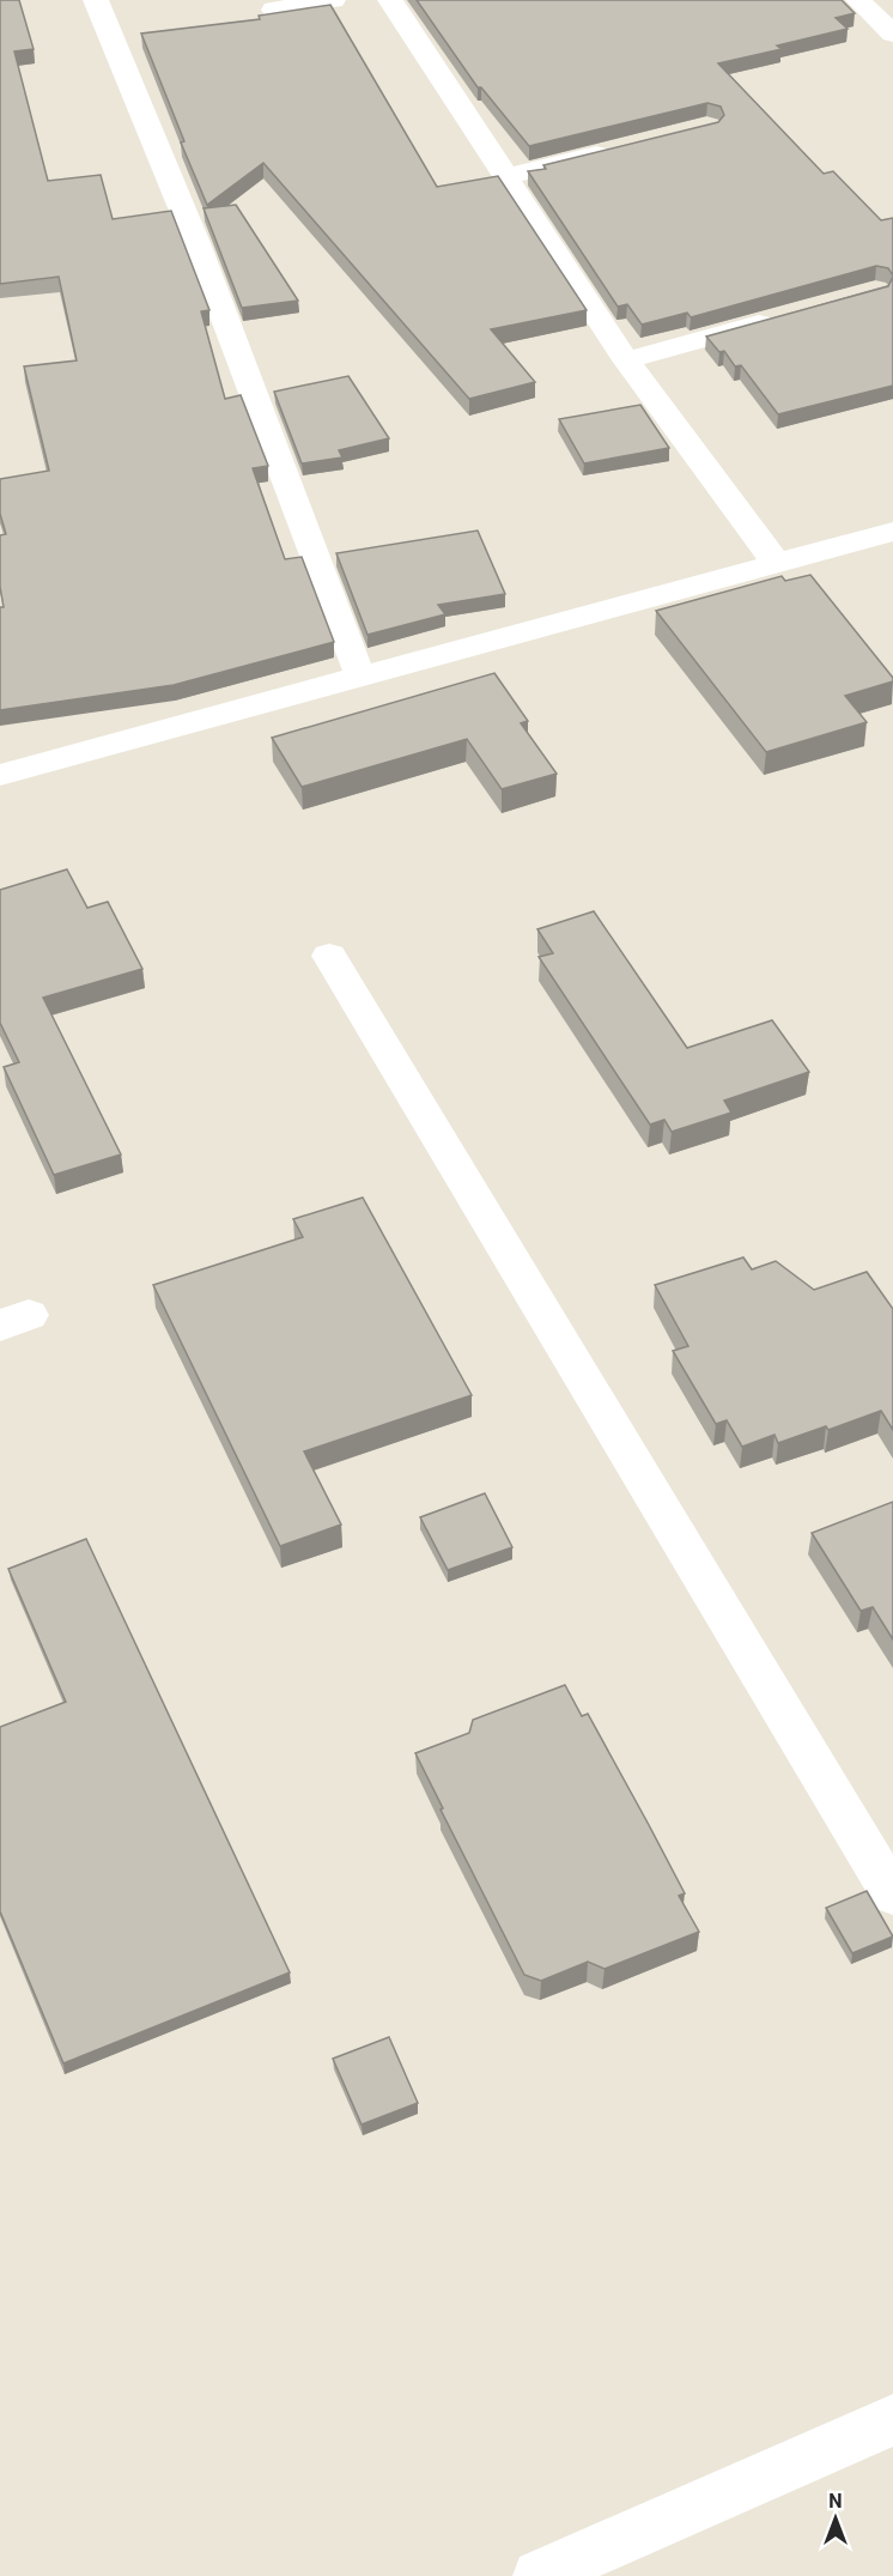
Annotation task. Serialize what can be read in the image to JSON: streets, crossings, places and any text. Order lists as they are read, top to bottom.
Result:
{
  "north": "top"
}
